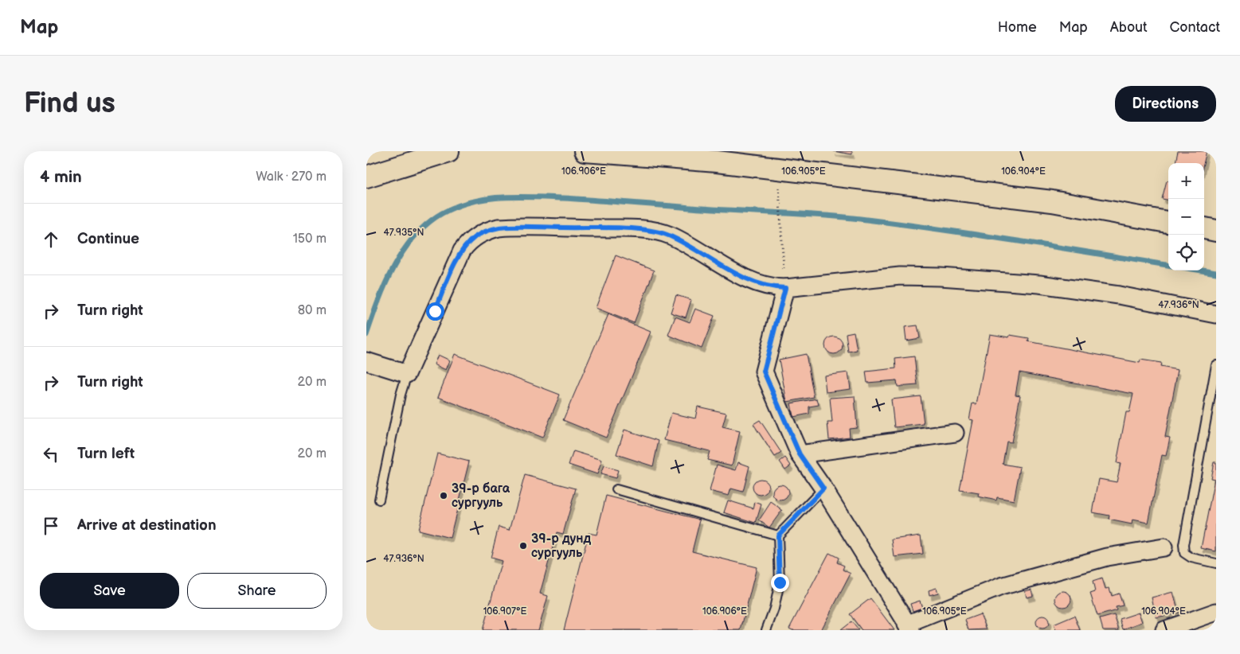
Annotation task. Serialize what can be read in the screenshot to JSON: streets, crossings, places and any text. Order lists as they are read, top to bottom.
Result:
{
  "places": ["39-р бага сургууль", "39-р дунд сургууль"],
  "page": {
    "header": "Map",
    "nav": [
      "Home",
      "Map",
      "About",
      "Contact"
    ],
    "buttons": [
      "Directions",
      ["Save", "Share"]
    ],
    "title": "Find us",
    "heading": ["4 min", "Walk · 270 m"],
    "map_buttons": ["+", "−"],
    "list": [
      ["Continue", "150 m"],
      ["Turn right", "80 m"],
      ["Turn right", "20 m"],
      ["Turn left", "20 m"],
      "Arrive at destination"
    ]
  },
  "coordinates": [
    "106.906°E",
    "106.905°E",
    "106.904°E",
    "47.935°N",
    "47.936°N",
    "106.907°E"
  ]
}
